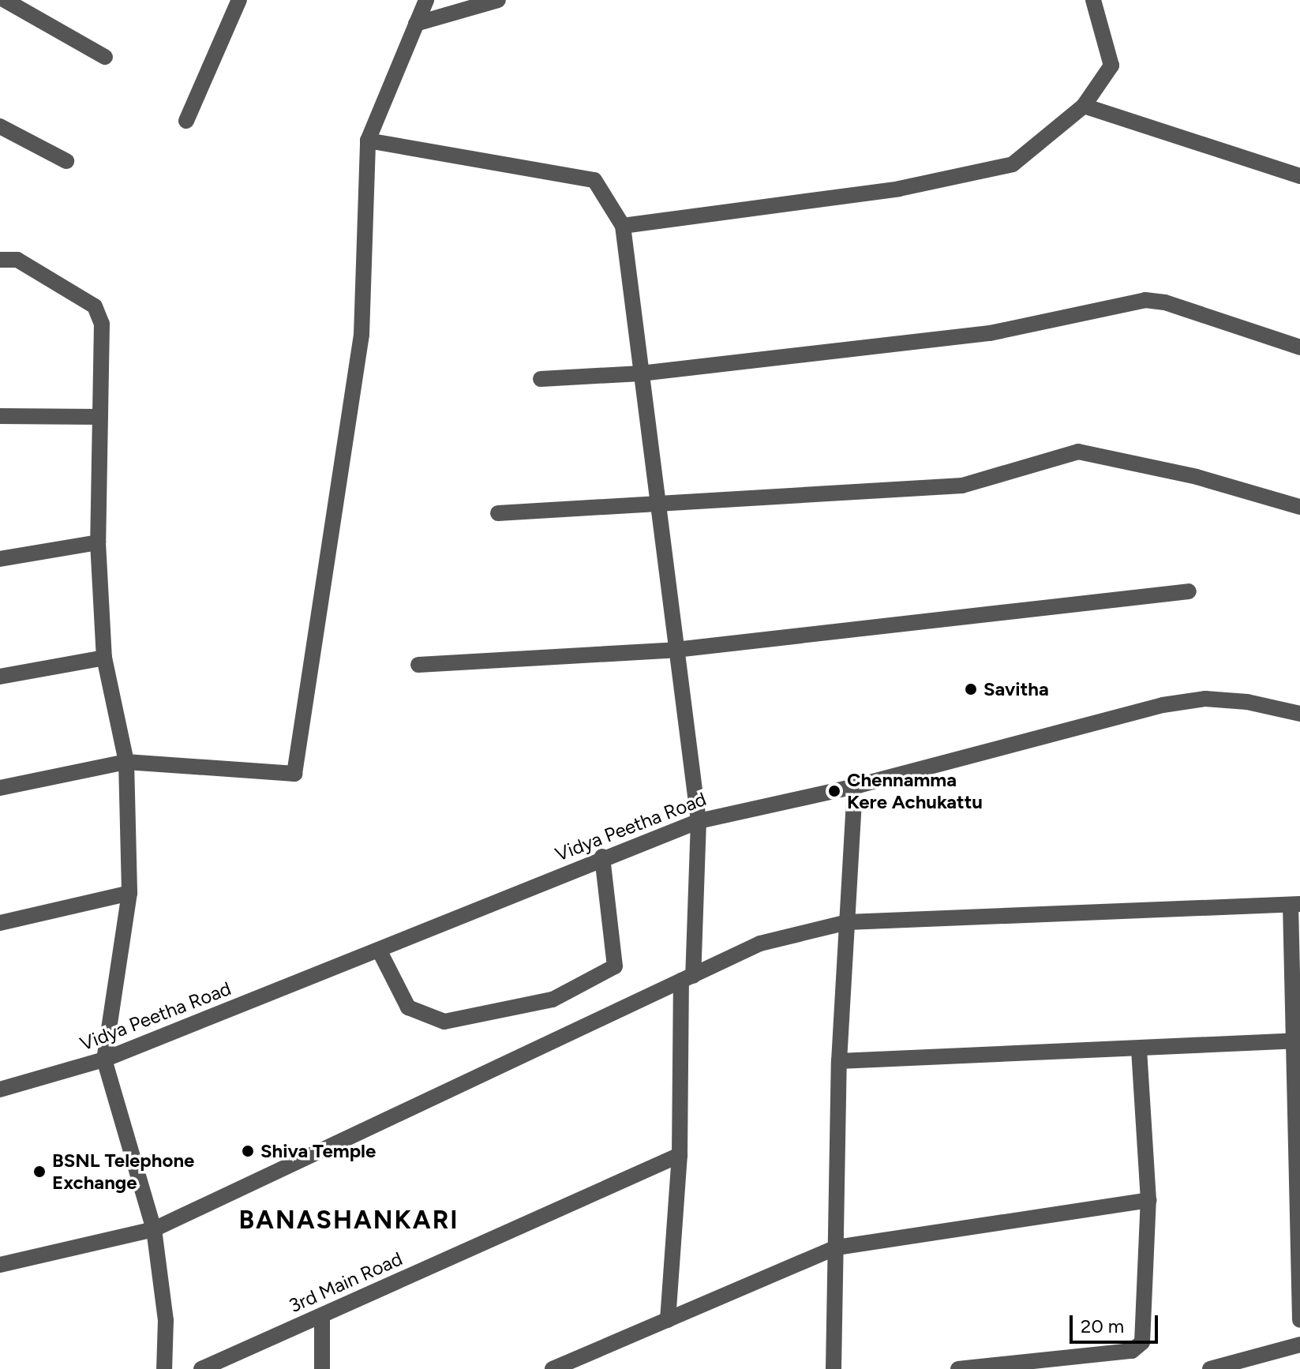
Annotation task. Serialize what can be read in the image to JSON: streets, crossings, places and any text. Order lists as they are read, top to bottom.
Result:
{
  "streets": {
    "street": ["Vidya Peetha Road", "3rd Main Road"]
  },
  "districts": ["BANASHANKARI"],
  "places": [
    "Savitha",
    "Chennamma Kere Achukattu",
    "Shiva Temple",
    "BSNL Telephone Exchange"
  ],
  "scale_bar": "20 m"
}
